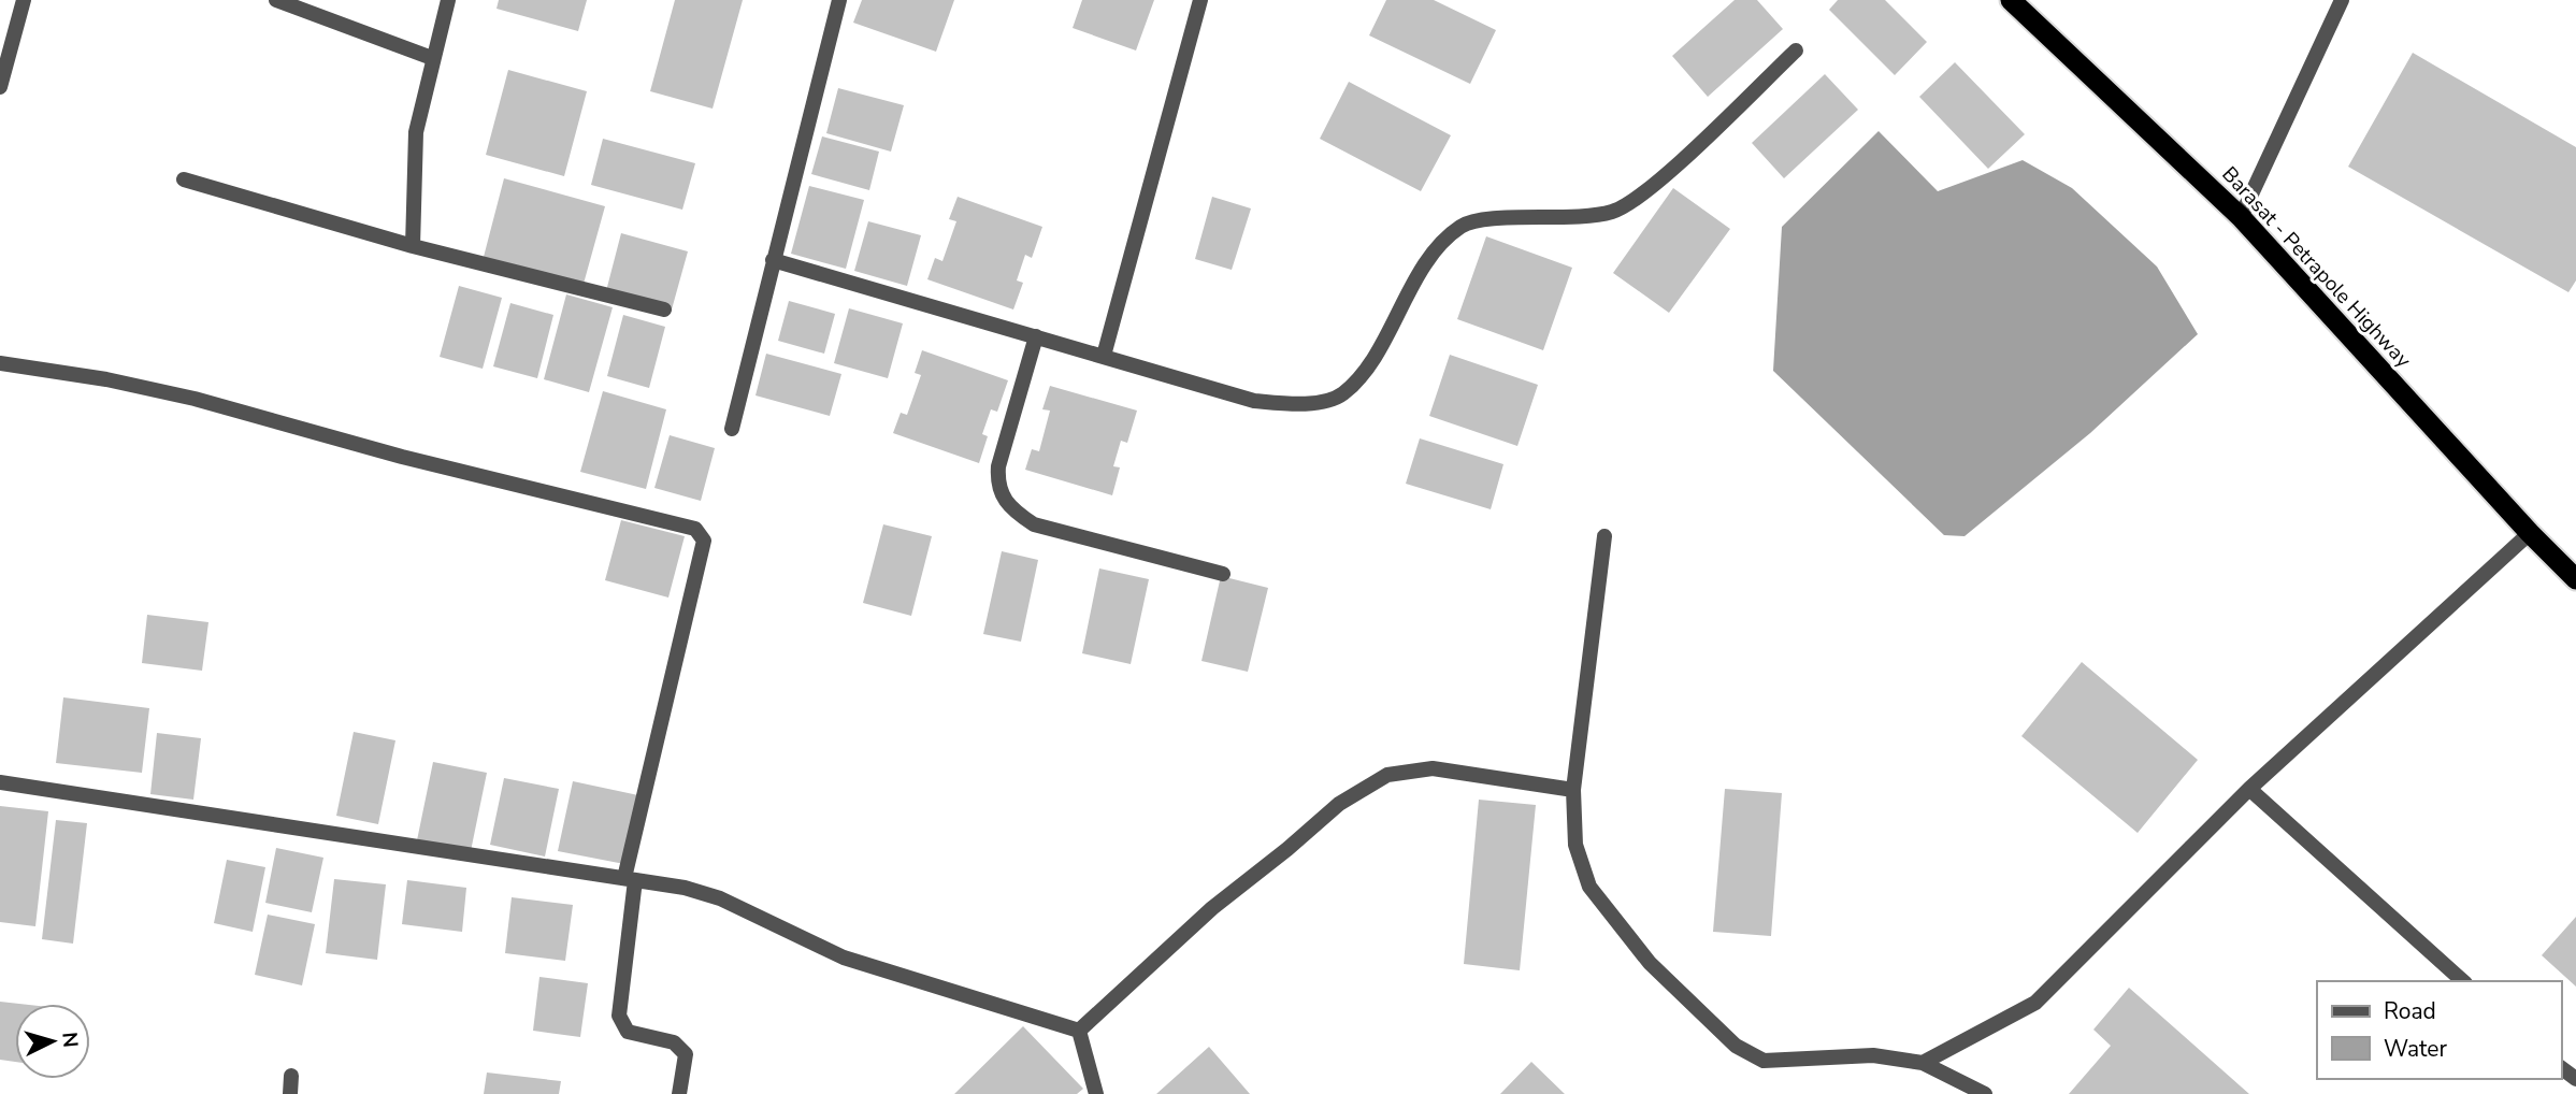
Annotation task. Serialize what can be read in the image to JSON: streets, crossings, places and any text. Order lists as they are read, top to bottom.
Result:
{
  "streets": {
    "highway": ["Barasat - Petrapole Highway"]
  },
  "legend": ["Road", "Water"],
  "north": "right"
}
